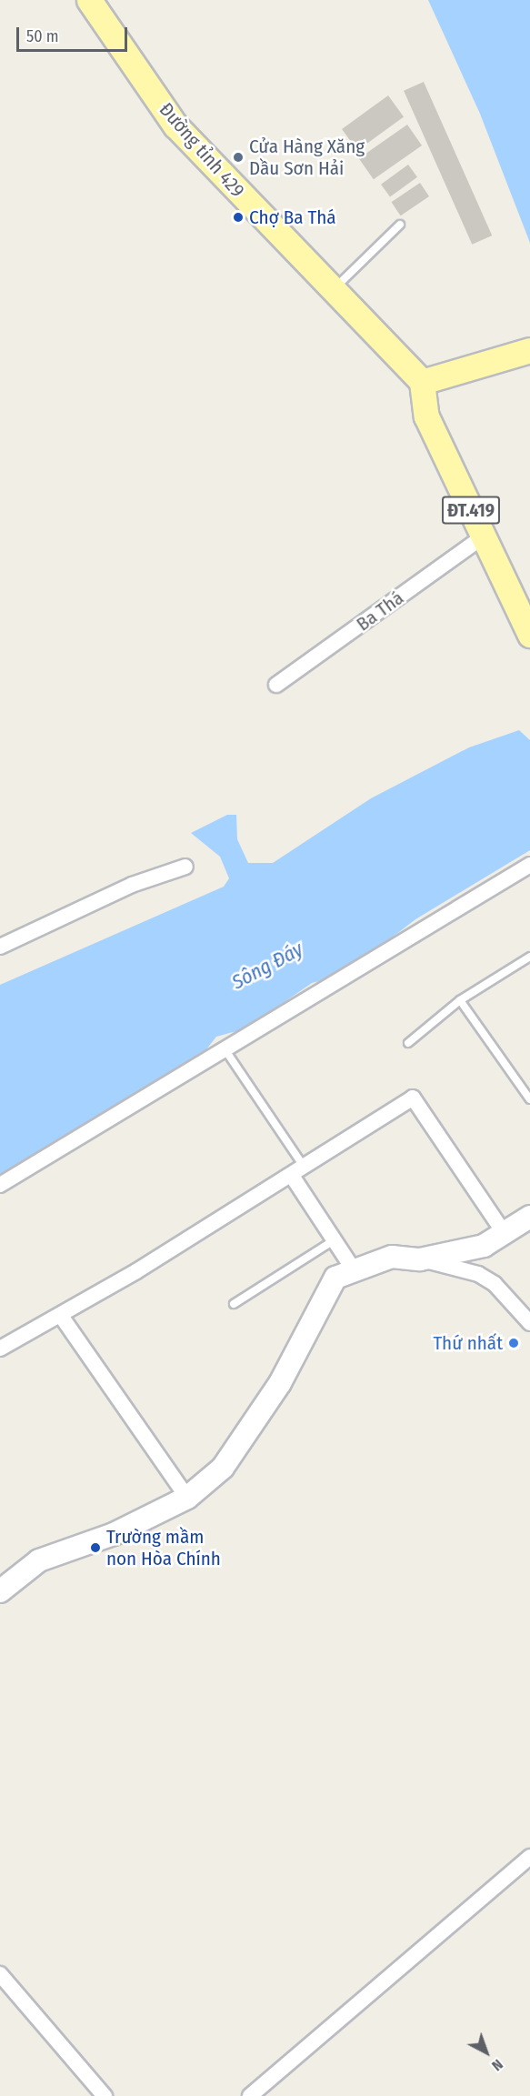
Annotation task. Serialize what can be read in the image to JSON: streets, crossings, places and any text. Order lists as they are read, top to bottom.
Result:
{
  "streets": {
    "main road": ["Đường tỉnh 429", "ĐT.419"],
    "street": ["Ba Thá"]
  },
  "crossings": [
    ["Đường tỉnh 429", "ĐT.419"],
    ["ĐT.419", "Ba Thá"]
  ],
  "water": ["Sông Đáy"],
  "places": [
    "Cửa Hàng Xăng Dầu Sơn Hải",
    "Chợ Ba Thá",
    "Thứ nhất",
    "Trường mầm non Hòa Chính"
  ],
  "scale_bar": "50 m",
  "north": "bottom right"
}
